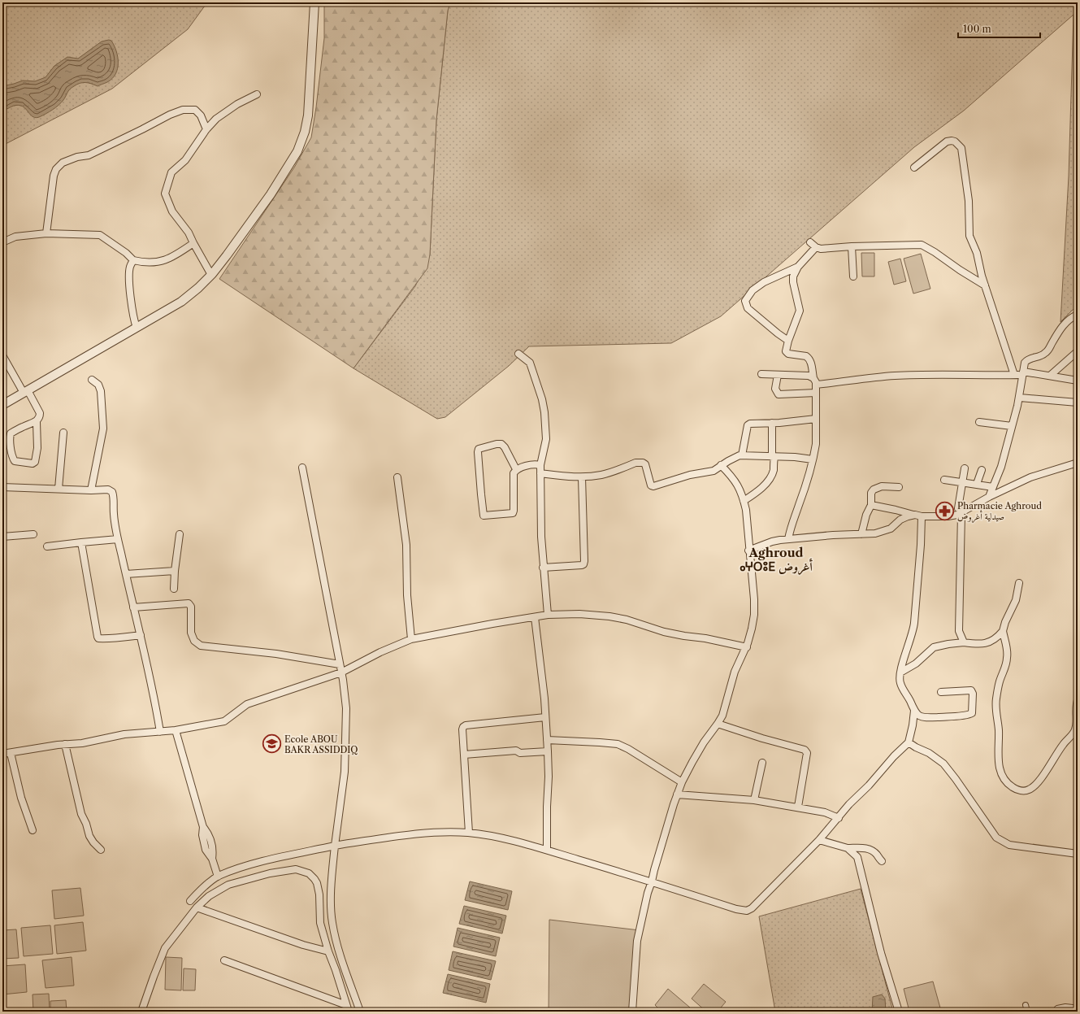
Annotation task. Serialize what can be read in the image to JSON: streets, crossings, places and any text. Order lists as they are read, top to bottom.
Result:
{
  "districts": ["Aghroud ⴰⵖⵔⵓⴹ أغروض"],
  "places": {
    "pharmacy": ["Pharmacie Aghroud صيدلية أغروض"],
    "school or university": ["Ecole ABOU BAKR ASSIDDIQ"]
  },
  "scale_bar": "100 m"
}
